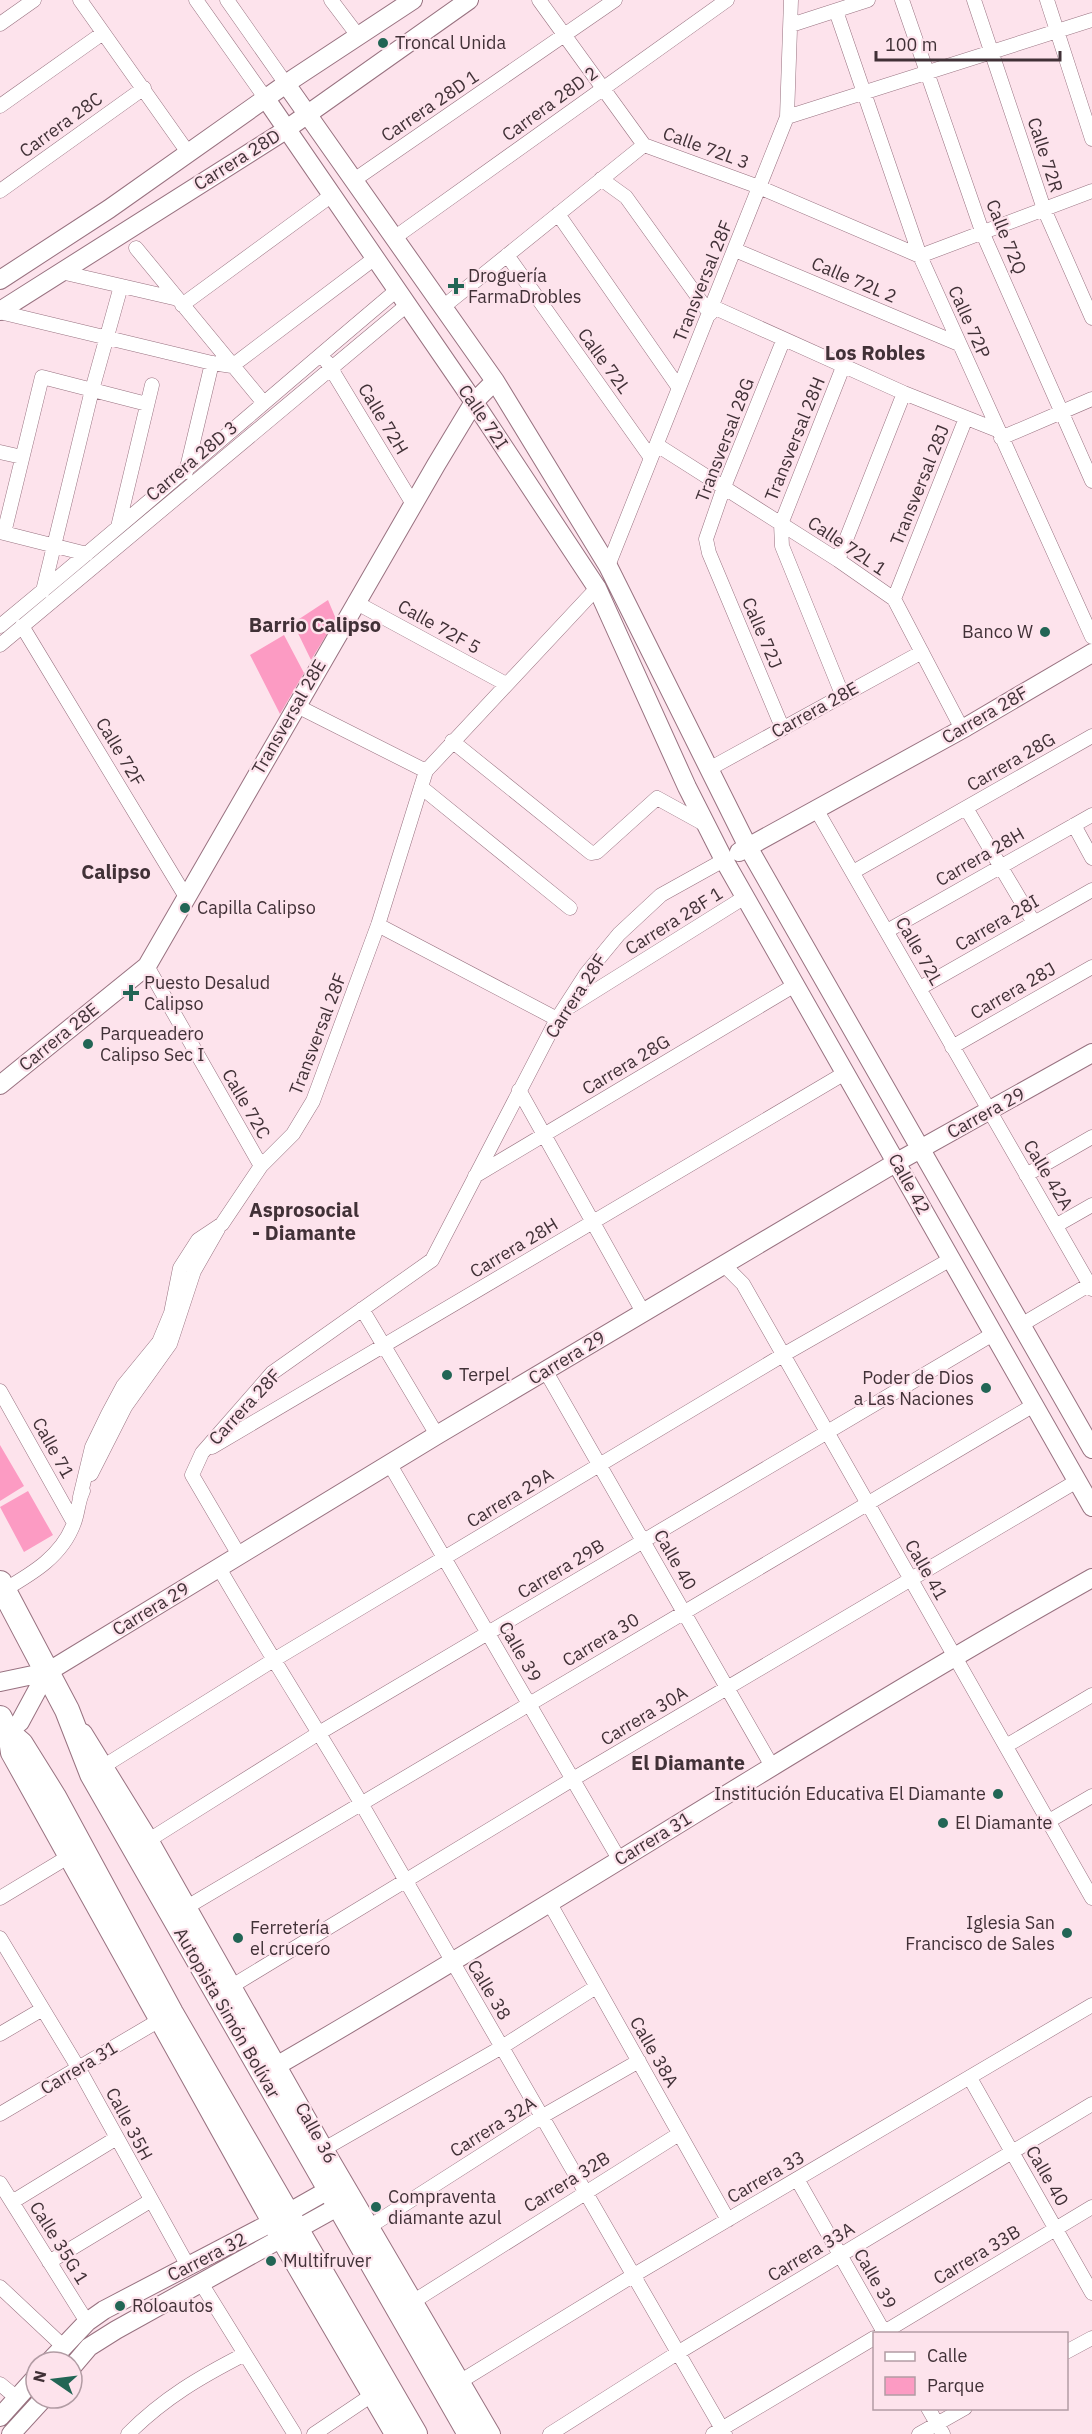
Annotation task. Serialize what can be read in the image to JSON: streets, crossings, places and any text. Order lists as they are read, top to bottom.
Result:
{
  "streets": {
    "highway": ["Autopista Simón Bolívar"],
    "street": [
      "Carrera 28D 2",
      "Carrera 28D 1",
      "Carrera 28C",
      "Calle 72L 3",
      "Calle 72R",
      "Carrera 28D",
      "Calle 72Q",
      "Calle 72L 2",
      "Transversal 28F",
      "Calle 72P",
      "Calle 72L",
      "Calle 72I",
      "Calle 72H",
      "Transversal 28H",
      "Transversal 28G",
      "Carrera 28D 3",
      "Transversal 28J",
      "Calle 72L 1",
      "Calle 72F 5",
      "Calle 72J",
      "Carrera 28E",
      "Carrera 28F",
      "Transversal 28E",
      "Calle 72F",
      "Carrera 28G",
      "Carrera 28H",
      "Carrera 28F 1",
      "Carrera 28I",
      "Carrera 28J",
      "Calle 72C",
      "Carrera 29",
      "Calle 42A",
      "Calle 42",
      "Calle 71",
      "Carrera 29A",
      "Calle 40",
      "Carrera 29B",
      "Calle 41",
      "Carrera 30",
      "Calle 39",
      "Carrera 30A",
      "Carrera 31",
      "Calle 38",
      "Calle 38A",
      "Calle 35H",
      "Carrera 32A",
      "Calle 36",
      "Carrera 33",
      "Carrera 32B",
      "Calle 35G 1",
      "Carrera 33A",
      "Carrera 33B",
      "Carrera 32"
    ]
  },
  "crossings": [
    ["Carrera 28D 2", "Calle 72L 3"],
    ["Carrera 28D 2", "Calle 72I"],
    ["Carrera 28D 1", "Calle 72L 3"],
    ["Carrera 28D 1", "Calle 72I"],
    ["Calle 72L 3", "Transversal 28F"],
    ["Calle 72L 3", "Calle 72P"],
    ["Carrera 28D", "Calle 72I"],
    ["Calle 72L 2", "Transversal 28F"],
    ["Calle 72L 2", "Calle 72P"],
    ["Transversal 28F", "Calle 72L"],
    ["Transversal 28F", "Calle 72I"],
    ["Transversal 28F", "Calle 72L 1"],
    ["Transversal 28F", "Calle 72F 5"],
    ["Transversal 28F", "Calle 72C"],
    ["Transversal 28F", "Calle 71"],
    ["Calle 72L", "Calle 72L 1"],
    ["Calle 72L", "Carrera 28F"],
    ["Calle 72L", "Carrera 28G"],
    ["Calle 72L", "Carrera 28H"],
    ["Calle 72L", "Carrera 28I"],
    ["Calle 72L", "Carrera 28J"],
    ["Calle 72L", "Carrera 29"],
    ["Calle 72L", "Calle 42A"],
    ["Calle 72I", "Carrera 28D 3"],
    ["Calle 72I", "Carrera 28E"],
    ["Calle 72I", "Carrera 28F"],
    ["Calle 72I", "Transversal 28E"],
    ["Calle 72I", "Calle 42"],
    ["Calle 72H", "Carrera 28D 3"],
    ["Calle 72H", "Transversal 28E"],
    ["Transversal 28H", "Calle 72L 1"],
    ["Transversal 28G", "Calle 72L 1"],
    ["Transversal 28G", "Calle 72J"],
    ["Carrera 28D 3", "Calle 72F"],
    ["Transversal 28J", "Calle 72L 1"],
    ["Calle 72L 1", "Carrera 28E"],
    ["Calle 72L 1", "Carrera 28F"],
    ["Calle 72F 5", "Transversal 28E"],
    ["Calle 72J", "Carrera 28E"],
    ["Carrera 28E", "Transversal 28E"],
    ["Carrera 28E", "Calle 72C"],
    ["Carrera 28F", "Carrera 28G"],
    ["Carrera 28F", "Carrera 28H"],
    ["Carrera 28F", "Carrera 28F 1"],
    ["Carrera 28F", "Carrera 29"],
    ["Carrera 28F", "Calle 42"],
    ["Transversal 28E", "Calle 72F"],
    ["Transversal 28E", "Calle 72C"],
    ["Carrera 28G", "Calle 42"],
    ["Carrera 28H", "Calle 42"],
    ["Carrera 28F 1", "Calle 42"],
    ["Carrera 29", "Calle 42A"],
    ["Carrera 29", "Calle 42"],
    ["Carrera 29", "Calle 40"],
    ["Carrera 29", "Calle 41"],
    ["Carrera 29", "Calle 39"],
    ["Carrera 29", "Calle 38"],
    ["Carrera 29", "Autopista Simón Bolívar"],
    ["Calle 42", "Carrera 29A"],
    ["Calle 42", "Carrera 29B"],
    ["Calle 42", "Carrera 30"],
    ["Calle 42", "Carrera 30A"],
    ["Carrera 29A", "Calle 40"],
    ["Carrera 29A", "Calle 41"],
    ["Carrera 29A", "Calle 39"],
    ["Carrera 29A", "Calle 38"],
    ["Carrera 29A", "Autopista Simón Bolívar"],
    ["Carrera 29A", "Calle 36"],
    ["Calle 40", "Carrera 29B"],
    ["Calle 40", "Carrera 30"],
    ["Calle 40", "Carrera 30A"],
    ["Calle 40", "Carrera 31"],
    ["Calle 40", "Carrera 33"],
    ["Calle 40", "Carrera 33A"],
    ["Calle 40", "Carrera 33B"],
    ["Carrera 29B", "Calle 41"],
    ["Carrera 29B", "Calle 39"],
    ["Carrera 29B", "Calle 38"],
    ["Carrera 29B", "Calle 36"],
    ["Calle 41", "Carrera 30"],
    ["Calle 41", "Carrera 30A"],
    ["Calle 41", "Carrera 31"],
    ["Carrera 30", "Calle 39"],
    ["Carrera 30", "Calle 38"],
    ["Carrera 30", "Calle 36"],
    ["Calle 39", "Carrera 30A"],
    ["Calle 39", "Carrera 31"],
    ["Calle 39", "Carrera 33"],
    ["Calle 39", "Carrera 33A"],
    ["Carrera 30A", "Calle 38"],
    ["Carrera 30A", "Autopista Simón Bolívar"],
    ["Carrera 30A", "Calle 36"],
    ["Carrera 31", "Calle 38"],
    ["Carrera 31", "Calle 38A"],
    ["Carrera 31", "Calle 35H"],
    ["Carrera 31", "Calle 36"],
    ["Calle 38", "Carrera 32A"],
    ["Calle 38", "Carrera 33"],
    ["Calle 38", "Carrera 32B"],
    ["Calle 38", "Carrera 33A"],
    ["Calle 38", "Carrera 33B"],
    ["Autopista Simón Bolívar", "Calle 36"],
    ["Autopista Simón Bolívar", "Carrera 32"],
    ["Calle 38A", "Carrera 32A"],
    ["Calle 38A", "Carrera 33"],
    ["Calle 38A", "Carrera 32B"],
    ["Calle 35H", "Carrera 32"],
    ["Carrera 32A", "Calle 36"],
    ["Calle 36", "Carrera 33"],
    ["Calle 36", "Carrera 32B"],
    ["Calle 36", "Carrera 32"],
    ["Calle 35G 1", "Carrera 32"]
  ],
  "districts": [
    "Los Robles",
    "Barrio Calipso",
    "Calipso",
    "Asprosocial - Diamante",
    "El Diamante"
  ],
  "places": {
    "other": [
      "Troncal Unida",
      "Banco W",
      "Capilla Calipso",
      "Parqueadero Calipso Sec I",
      "Terpel",
      "Poder de Dios a Las Naciones",
      "Institución Educativa El Diamante",
      "El Diamante",
      "Iglesia San Francisco de Sales",
      "Ferretería el crucero",
      "Compraventa diamante azul",
      "Multifruver",
      "Roloautos"
    ],
    "health": ["Droguería FarmaDrobles", "Puesto Desalud Calipso"]
  },
  "legend": ["Calle", "Parque"],
  "scale_bar": "100 m",
  "north": "left"
}
